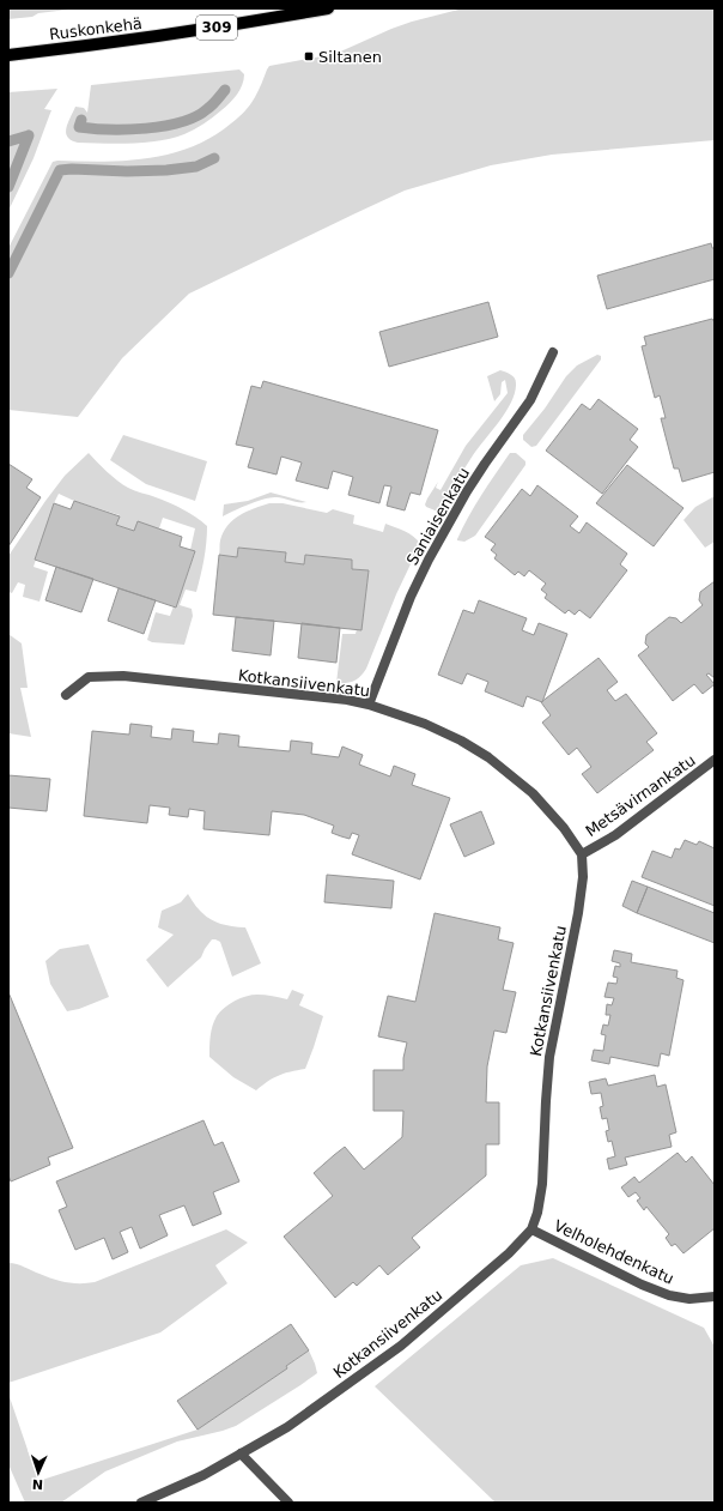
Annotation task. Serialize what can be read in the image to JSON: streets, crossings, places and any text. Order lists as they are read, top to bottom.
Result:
{
  "streets": {
    "main road": ["309", "Ruskonkehä"],
    "street": [
      "Saniaisenkatu",
      "Kotkansiivenkatu",
      "Metsävirnankatu",
      "Velholehdenkatu"
    ]
  },
  "crossings": [
    ["Saniaisenkatu", "Kotkansiivenkatu"],
    ["Kotkansiivenkatu", "Metsävirnankatu"],
    ["Kotkansiivenkatu", "Velholehdenkatu"]
  ],
  "places": {
    "transit": ["Siltanen"]
  },
  "north": "bottom"
}
